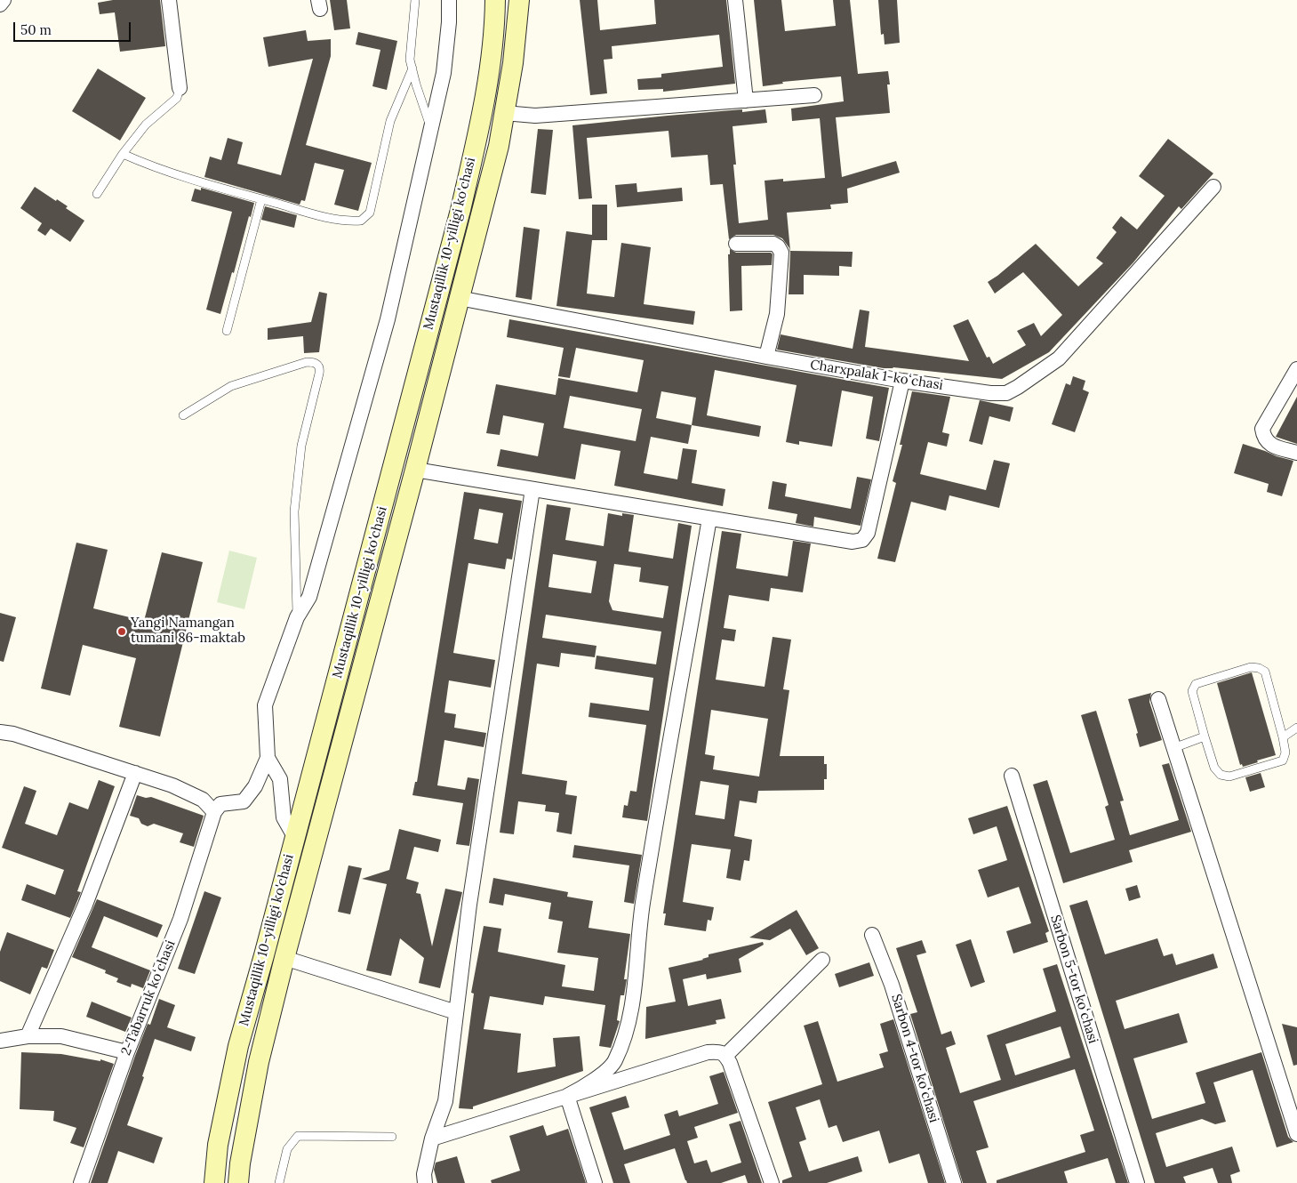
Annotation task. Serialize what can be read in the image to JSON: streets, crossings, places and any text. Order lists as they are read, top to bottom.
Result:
{
  "streets": {
    "main road": ["Mustaqillik 10-yilligi ko'chasi"],
    "street": [
      "Charxpalak 1-koʻchasi",
      "Sarbon 5-tor koʻchasi",
      "2-Tabarruk koʻchasi",
      "Sarbon 4-tor koʻchasi"
    ]
  },
  "crossings": [
    ["Mustaqillik 10-yilligi ko'chasi", "Charxpalak 1-koʻchasi"]
  ],
  "places": ["Yangi Namangan tumani 86-maktab"],
  "scale_bar": "50 m"
}
